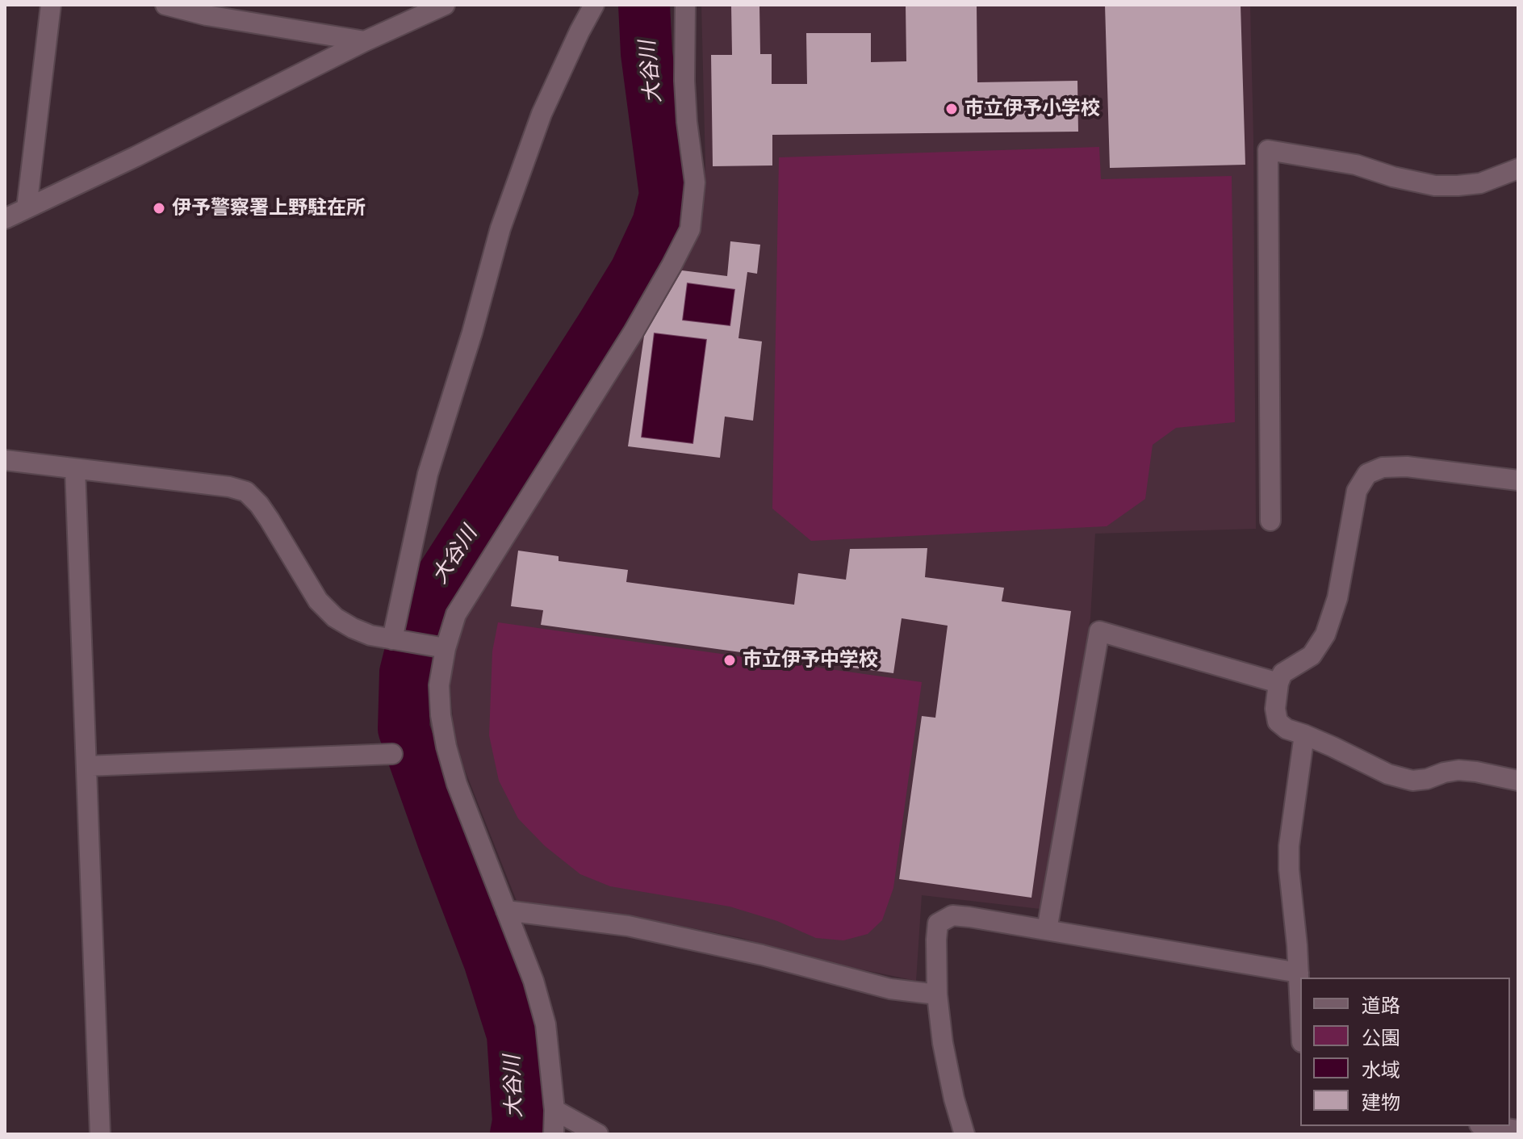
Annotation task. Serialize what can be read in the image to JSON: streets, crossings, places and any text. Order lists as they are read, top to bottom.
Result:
{
  "water": ["大谷川"],
  "places": ["市立伊予小学校", "伊予警察署上野駐在所", "市立伊予中学校"],
  "legend": [
    "道路",
    "公園",
    "水域",
    "建物"
  ]
}
